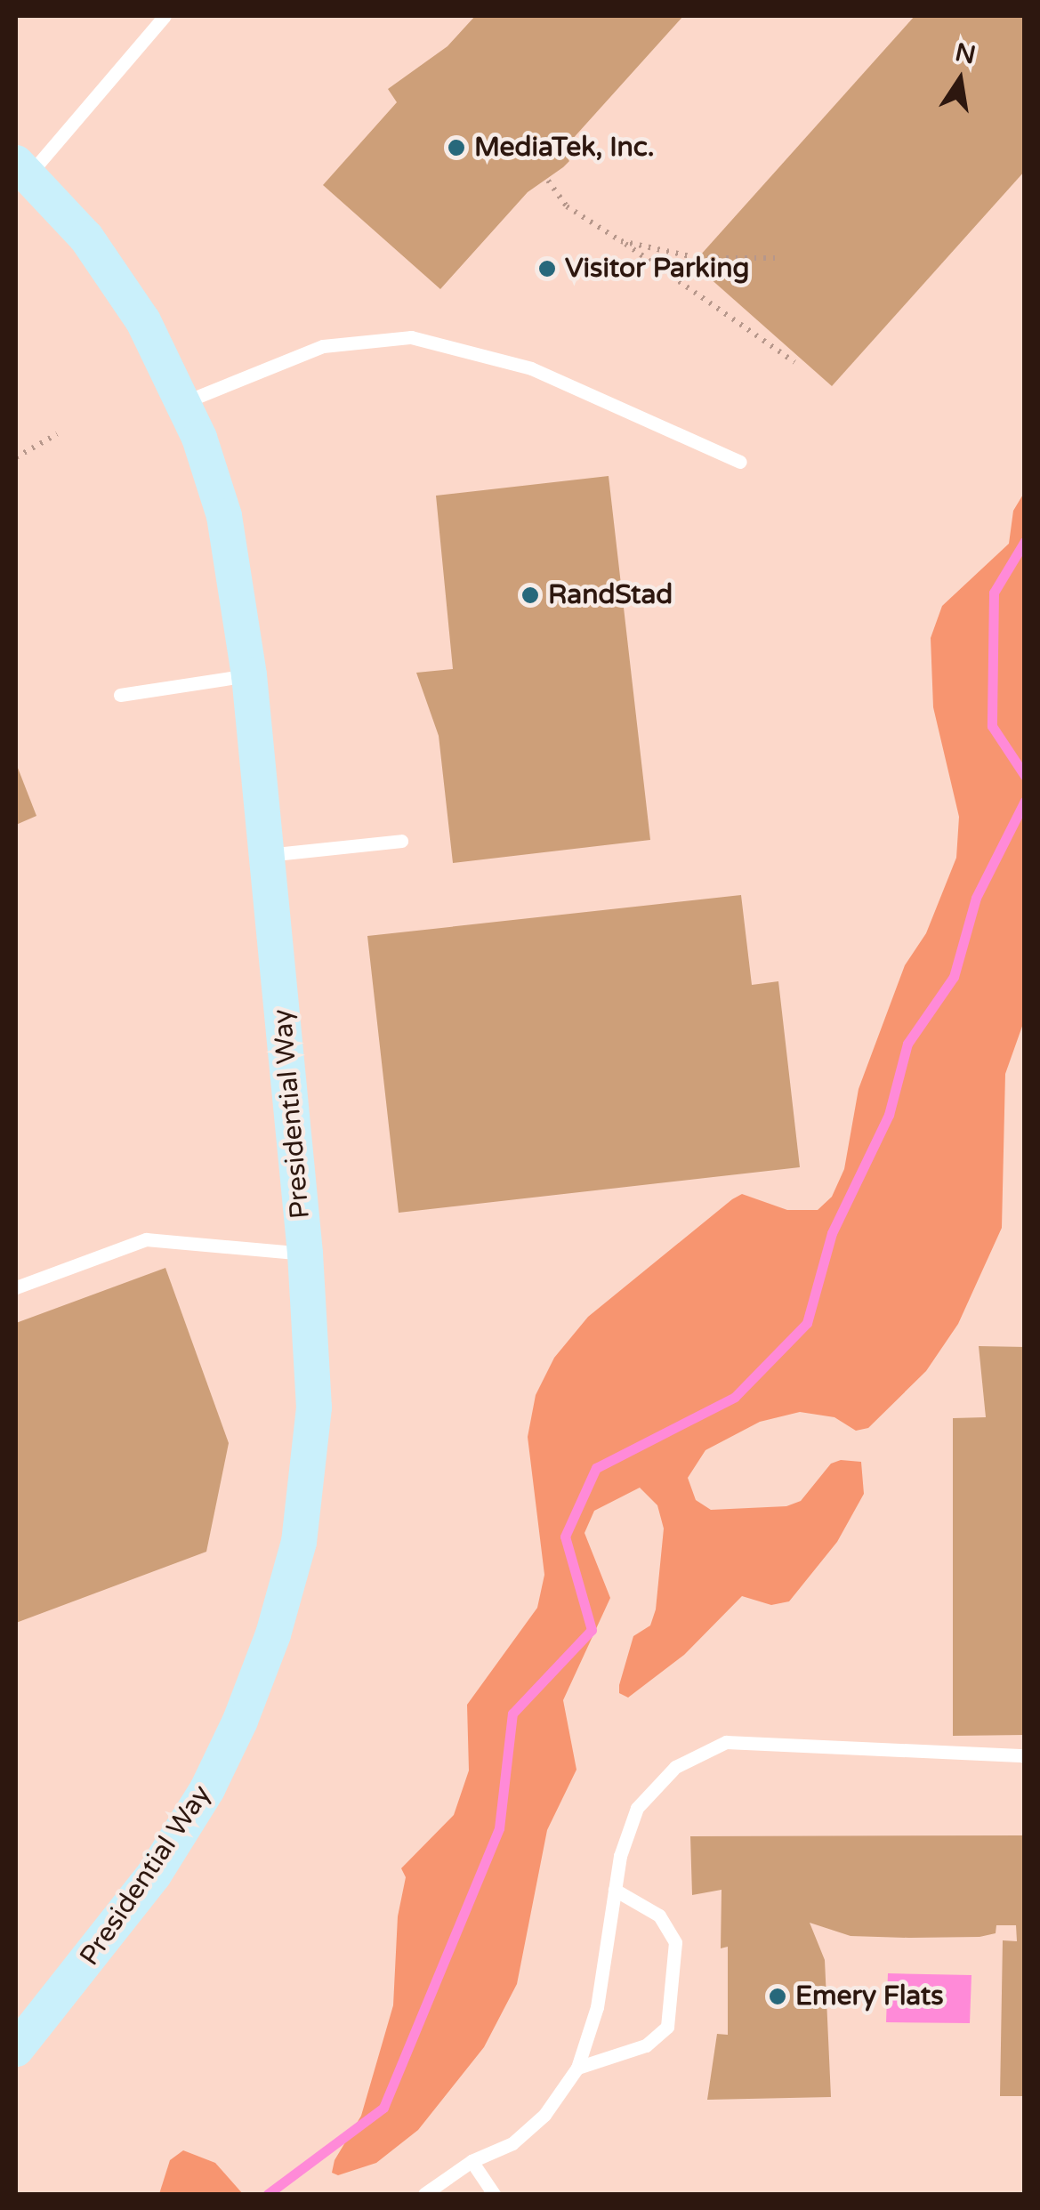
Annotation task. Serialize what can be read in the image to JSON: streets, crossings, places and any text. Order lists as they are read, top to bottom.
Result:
{
  "streets": {
    "street": ["Presidential Way"]
  },
  "places": [
    "MediaTek, Inc.",
    "Visitor Parking",
    "RandStad",
    "Emery Flats"
  ],
  "north": "top"
}
